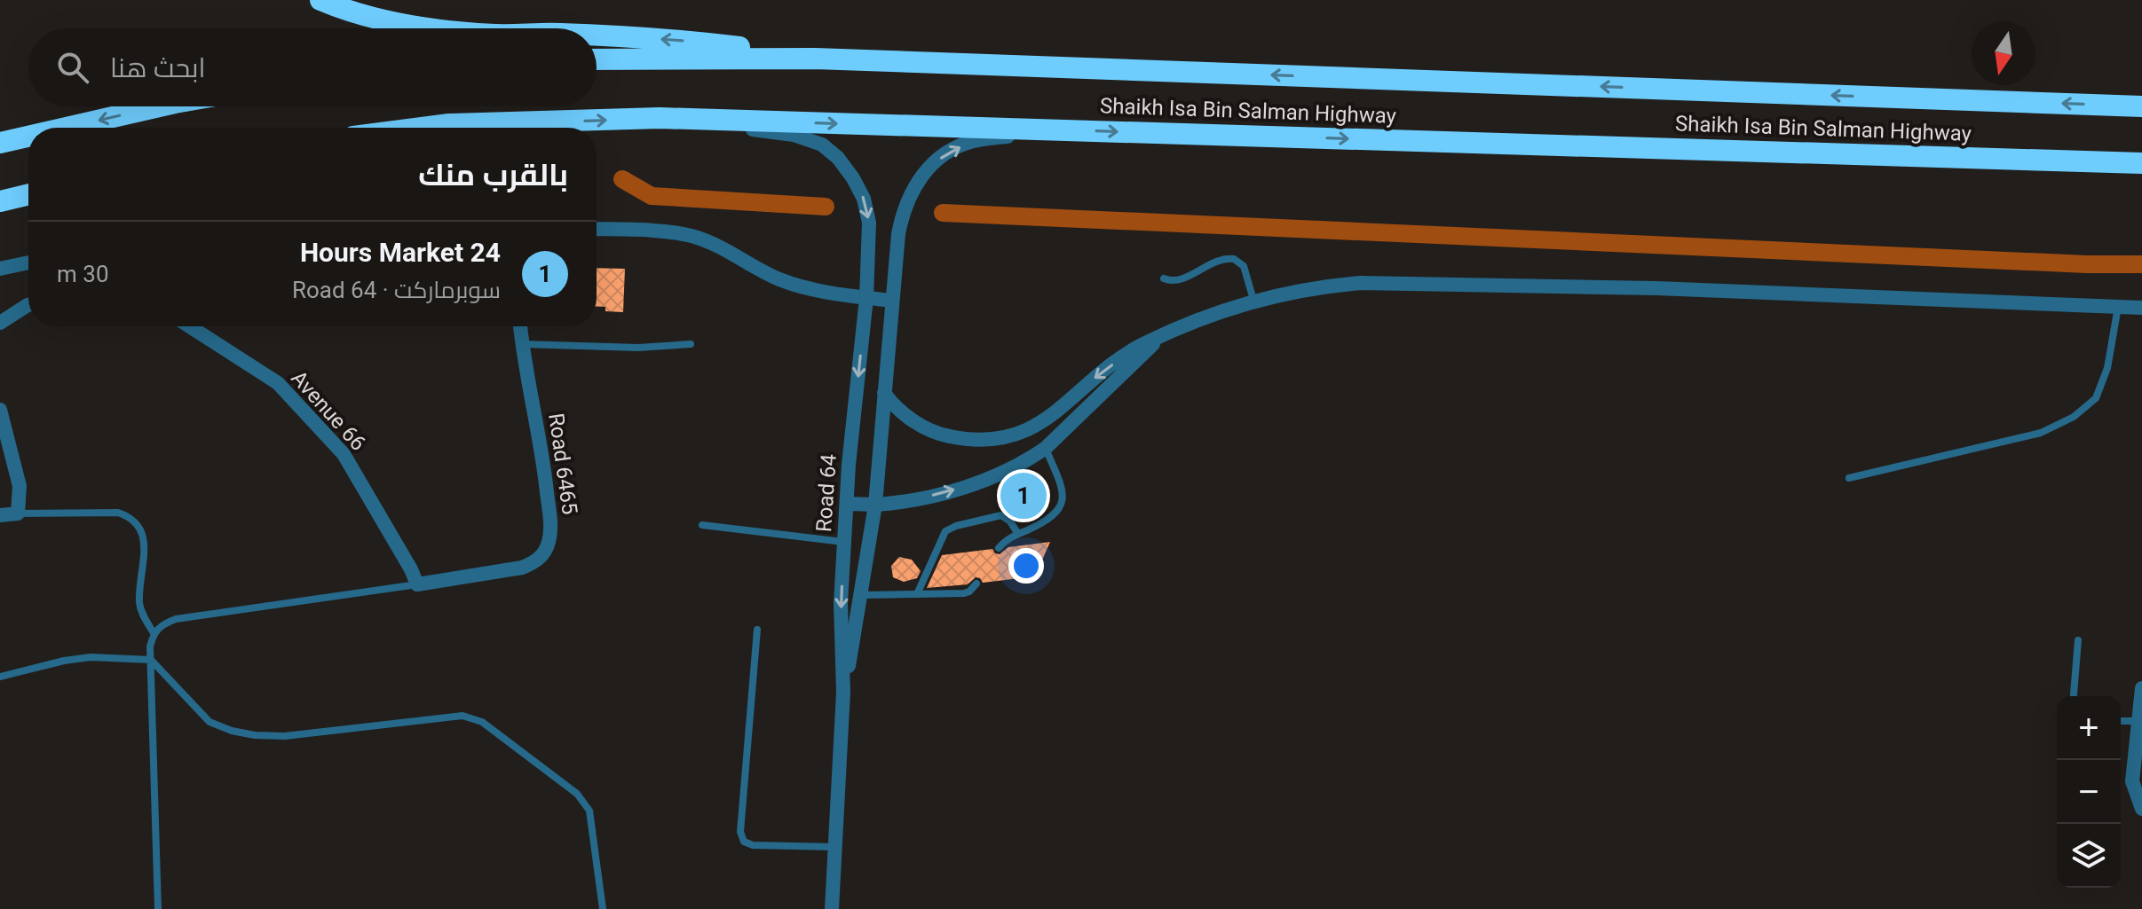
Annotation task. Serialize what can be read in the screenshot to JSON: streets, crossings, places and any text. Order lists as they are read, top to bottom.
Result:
{
  "streets": {
    "highway": ["Shaikh Isa Bin Salman Highway"],
    "street": ["Avenue 66", "Road 6465", "Road 64"]
  },
  "crossings": [
    ["Shaikh Isa Bin Salman Highway", "Road 64"],
    ["Avenue 66", "Road 6465"]
  ],
  "north": "bottom",
  "page": {
    "search": "ابحث هنا",
    "heading": "بالقرب منك",
    "list": [
      {
        "mark": "1",
        "name": "24 Hours Market",
        "note": "سوبرماركت · Road 64",
        "value": "30 m"
      }
    ],
    "pins": "1",
    "map_buttons": ["+", "−"]
  }
}
